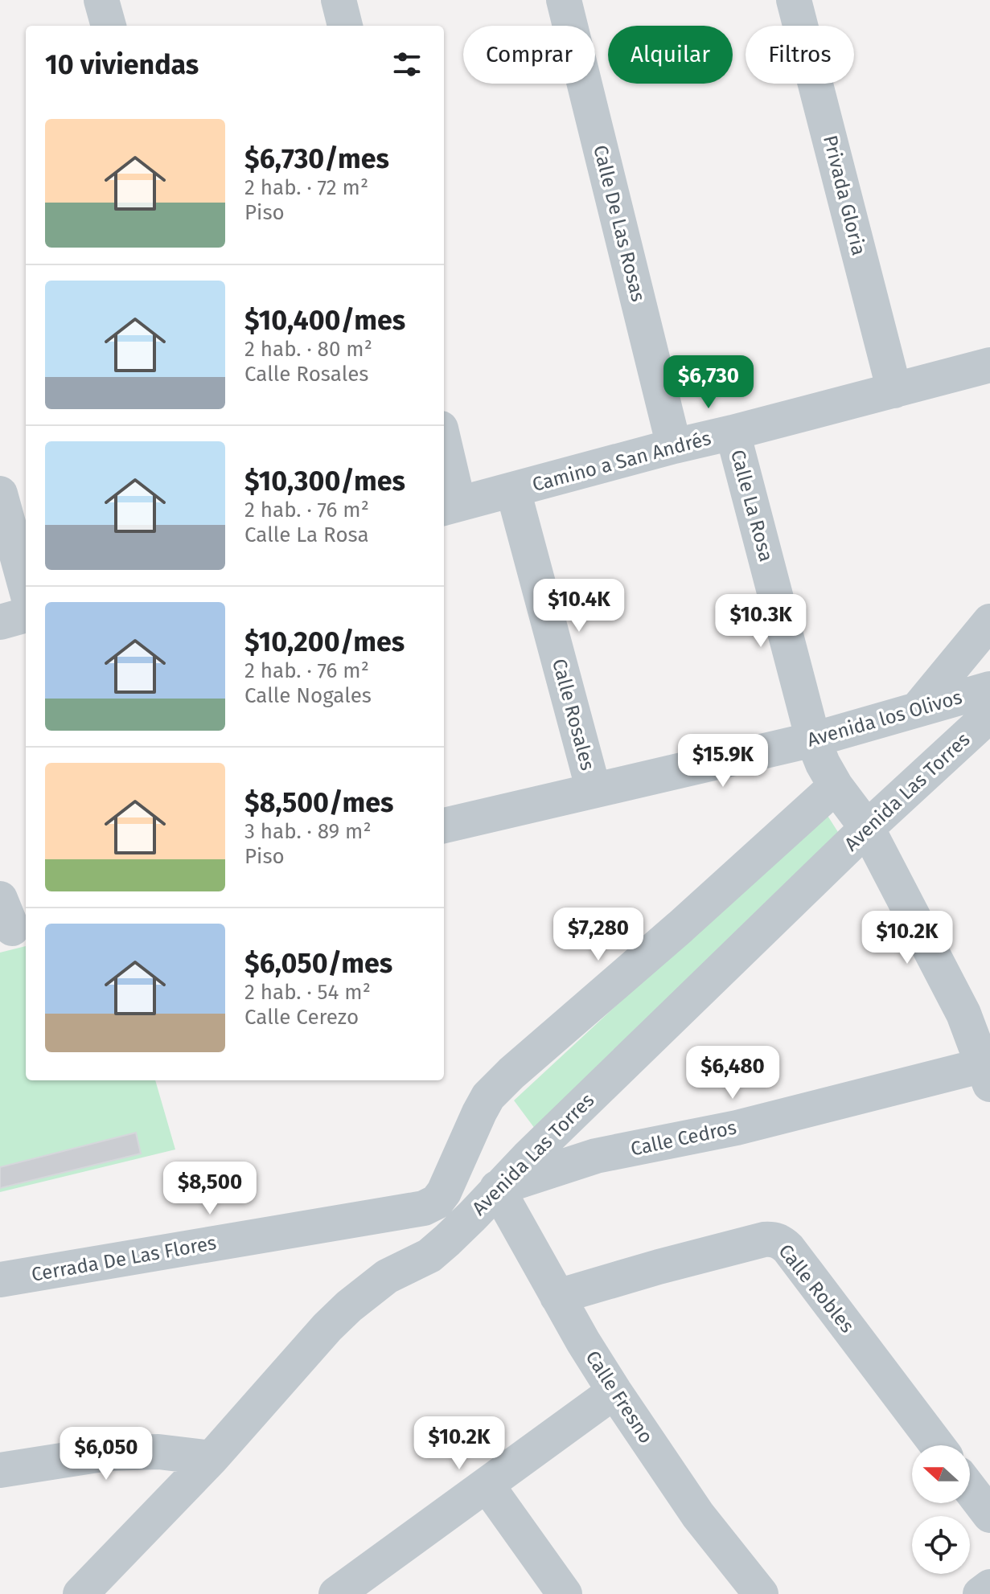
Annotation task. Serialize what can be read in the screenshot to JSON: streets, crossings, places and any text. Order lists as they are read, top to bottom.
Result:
{
  "streets": {
    "street": [
      "Privada Gloria",
      "Calle De Las Rosas",
      "Camino a San Andrés",
      "Calle La Rosa",
      "Calle Rosales",
      "Avenida los Olivos",
      "Avenida Las Torres",
      "Calle Cedros",
      "Cerrada De Las Flores",
      "Calle Robles",
      "Calle Fresno"
    ]
  },
  "crossings": [
    ["Privada Gloria", "Camino a San Andrés"],
    ["Calle De Las Rosas", "Camino a San Andrés"],
    ["Camino a San Andrés", "Calle La Rosa"],
    ["Camino a San Andrés", "Calle Rosales"],
    ["Calle La Rosa", "Avenida los Olivos"],
    ["Calle La Rosa", "Avenida Las Torres"],
    ["Calle La Rosa", "Calle Cedros"],
    ["Calle Rosales", "Avenida los Olivos"],
    ["Avenida Las Torres", "Calle Cedros"],
    ["Avenida Las Torres", "Cerrada De Las Flores"],
    ["Avenida Las Torres", "Calle Fresno"],
    ["Calle Cedros", "Calle Fresno"],
    ["Calle Robles", "Calle Fresno"]
  ],
  "north": "left",
  "page": {
    "chip": ["Comprar", "Alquilar", "Filtros"],
    "heading": "10 viviendas",
    "list": [
      {
        "name": "$6,730/mes",
        "note": "2 hab. · 72 m² · Piso"
      },
      {
        "name": "$10,400/mes",
        "note": "2 hab. · 80 m² · Calle Rosales"
      },
      {
        "name": "$10,300/mes",
        "note": "2 hab. · 76 m² · Calle La Rosa"
      },
      {
        "name": "$10,200/mes",
        "note": "2 hab. · 76 m² · Calle Nogales"
      },
      {
        "name": "$8,500/mes",
        "note": "3 hab. · 89 m² · Piso"
      },
      {
        "name": "$6,050/mes",
        "note": "2 hab. · 54 m² · Calle Cerezo"
      }
    ],
    "price": [
      "$6,730",
      "$10.4K",
      "$10.3K",
      "$15.9K",
      "$7,280",
      "$10.2K",
      "$6,480",
      "$8,500",
      "$10.2K",
      "$6,050"
    ]
  }
}
